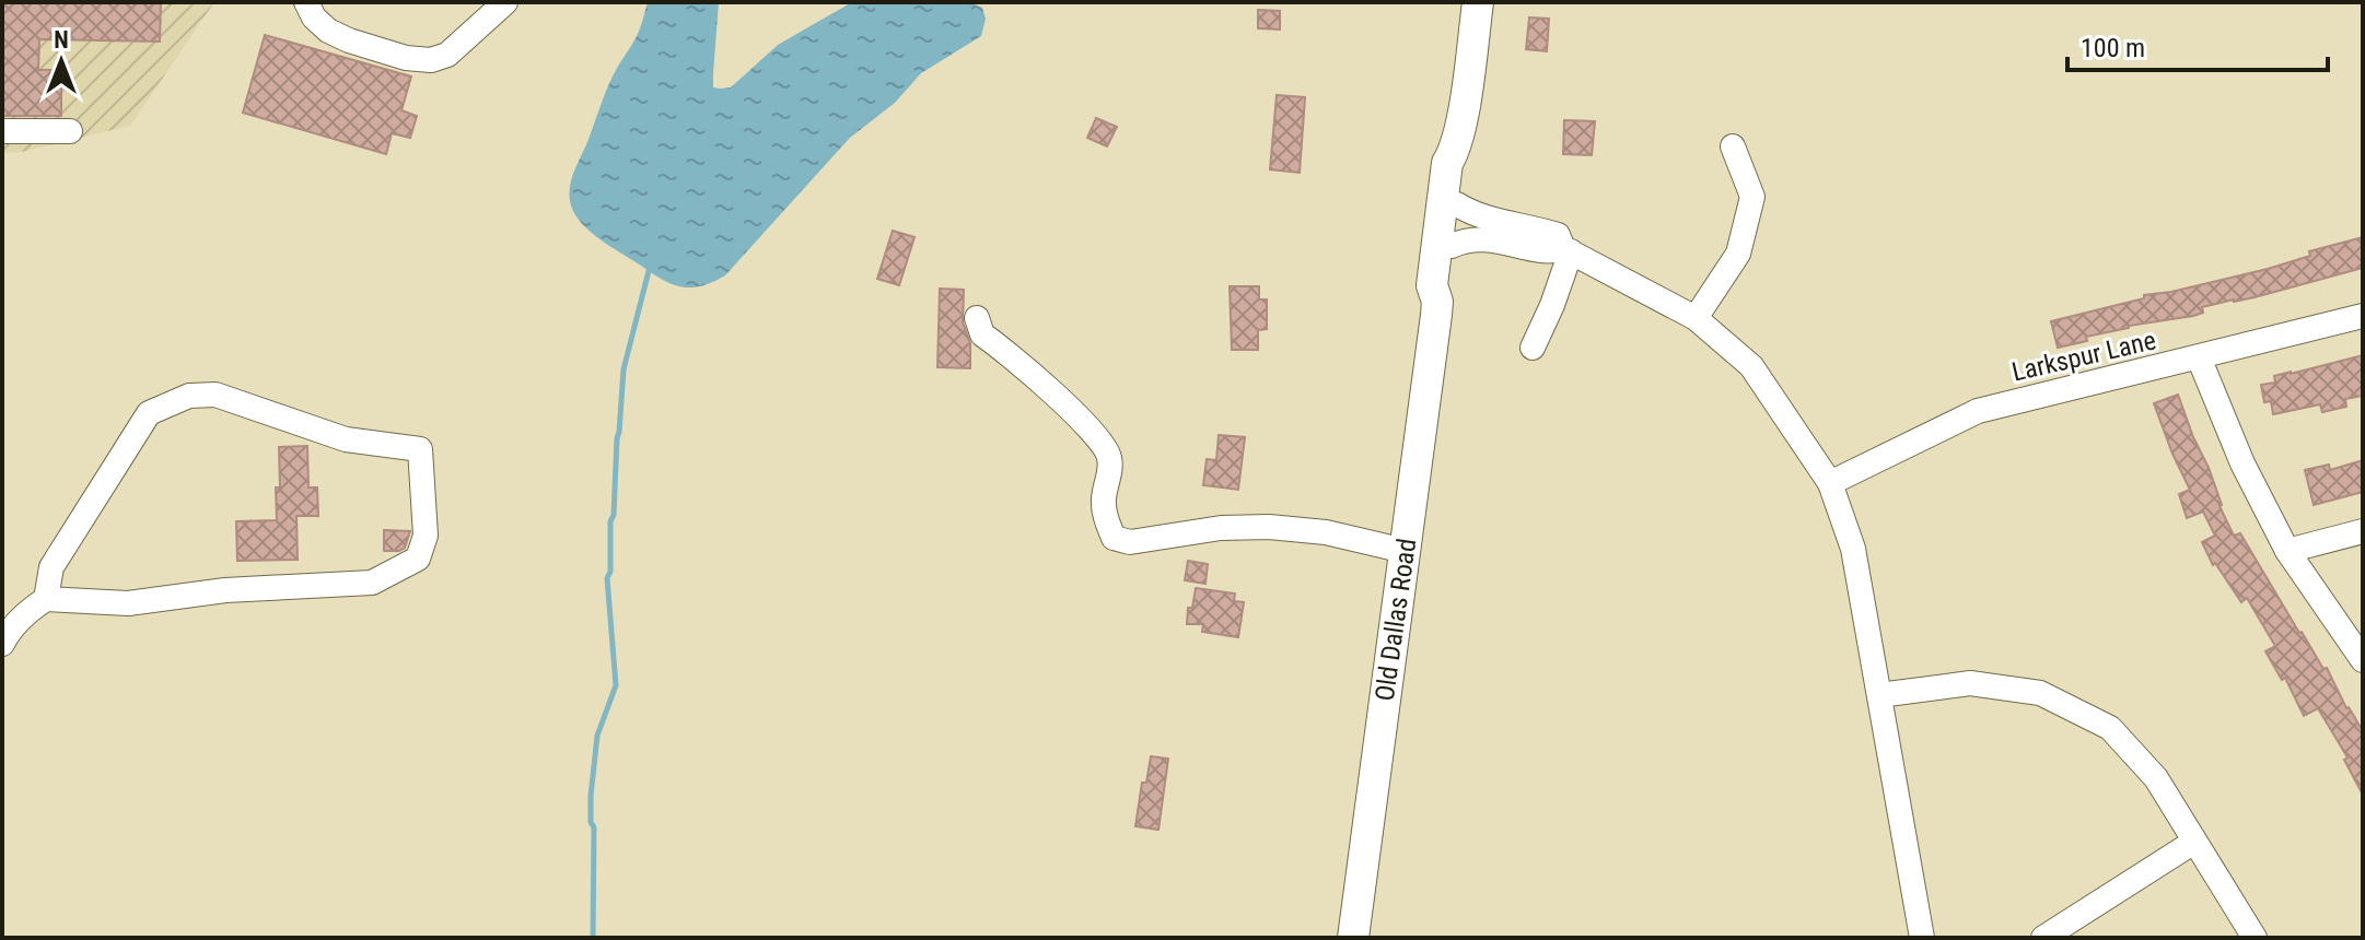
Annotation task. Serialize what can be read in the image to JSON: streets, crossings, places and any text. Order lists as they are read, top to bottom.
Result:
{
  "streets": {
    "main road": ["Old Dallas Road"],
    "street": ["Larkspur Lane"]
  },
  "scale_bar": "100 m",
  "north": "top"
}
